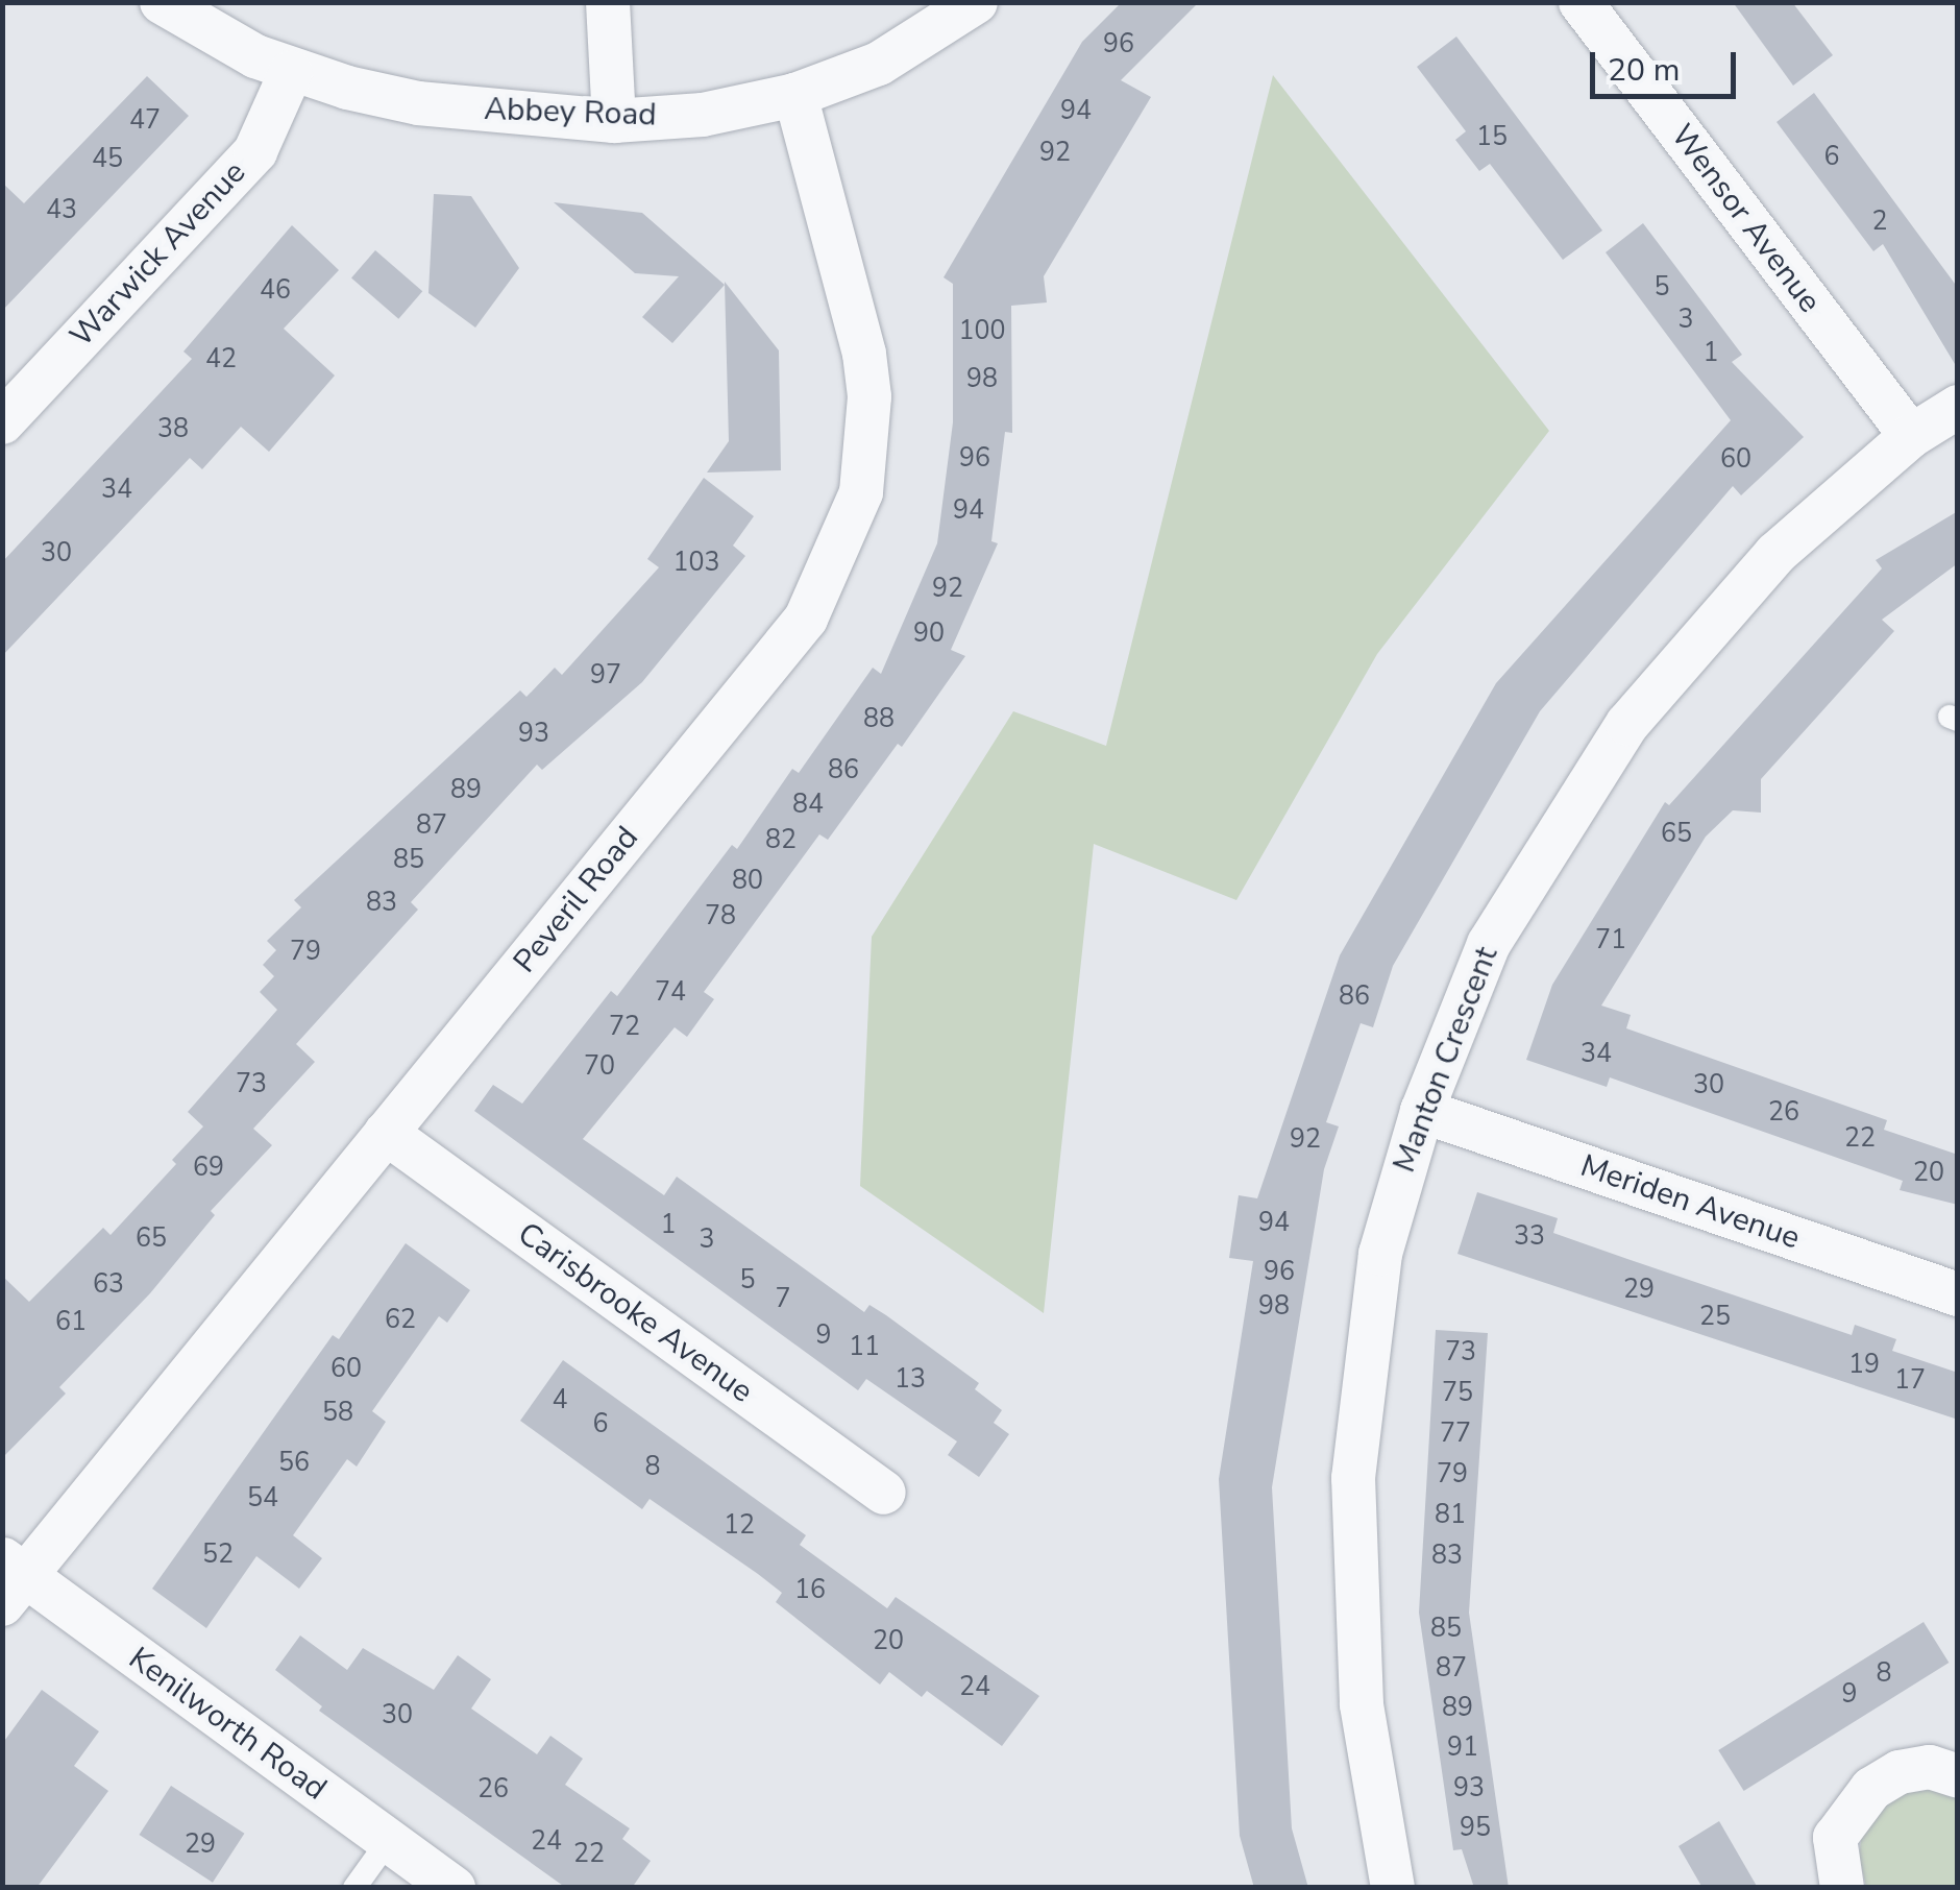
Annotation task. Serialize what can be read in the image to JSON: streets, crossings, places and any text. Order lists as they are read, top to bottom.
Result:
{
  "streets": {
    "street": [
      "Abbey Road",
      "Wensor Avenue",
      "Warwick Avenue",
      "Peveril Road",
      "Manton Crescent",
      "Meriden Avenue",
      "Carisbrooke Avenue",
      "Kenilworth Road"
    ]
  },
  "crossings": [
    ["Abbey Road", "Warwick Avenue"],
    ["Abbey Road", "Peveril Road"],
    ["Wensor Avenue", "Manton Crescent"],
    ["Peveril Road", "Carisbrooke Avenue"],
    ["Peveril Road", "Kenilworth Road"],
    ["Manton Crescent", "Meriden Avenue"]
  ],
  "house_numbers": [
    "96",
    "94",
    "47",
    "15",
    "92",
    "6",
    "45",
    "43",
    "2",
    "5",
    "46",
    "3",
    "100",
    "1",
    "42",
    "98",
    "38",
    "96",
    "60",
    "34",
    "94",
    "30",
    "103",
    "92",
    "90",
    "97",
    "88",
    "93",
    "86",
    "89",
    "84",
    "87",
    "65",
    "82",
    "85",
    "80",
    "83",
    "78",
    "71",
    "79",
    "74",
    "86",
    "72",
    "34",
    "70",
    "73",
    "30",
    "26",
    "22",
    "92",
    "69",
    "20",
    "94",
    "1",
    "33",
    "65",
    "3",
    "96",
    "5",
    "63",
    "29",
    "7",
    "98",
    "25",
    "62",
    "61",
    "9",
    "11",
    "73",
    "19",
    "60",
    "13",
    "17",
    "75",
    "4",
    "58",
    "6",
    "77",
    "56",
    "8",
    "79",
    "54",
    "81",
    "12",
    "52",
    "83",
    "16",
    "85",
    "20",
    "87",
    "8",
    "24",
    "9",
    "89",
    "30",
    "91",
    "93",
    "26",
    "95",
    "24",
    "29",
    "22"
  ],
  "scale_bar": "20 m"
}
